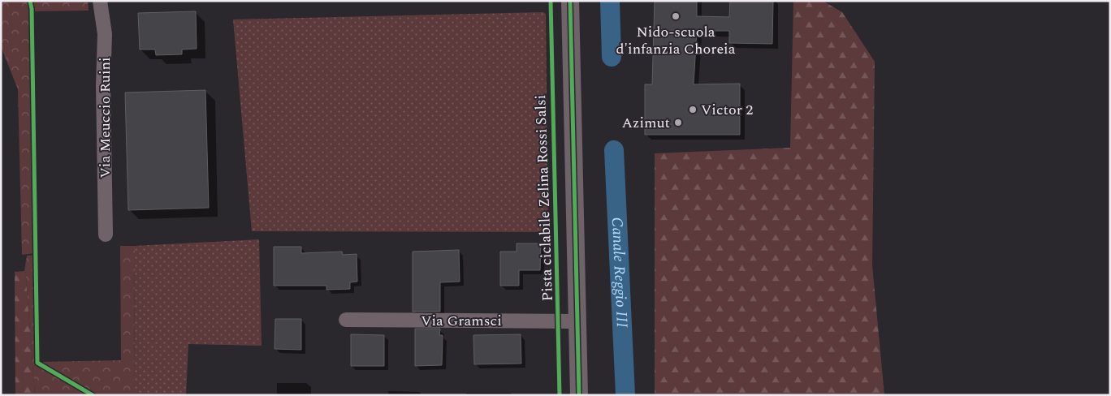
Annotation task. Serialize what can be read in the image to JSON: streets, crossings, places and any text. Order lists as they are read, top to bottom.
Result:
{
  "streets": {
    "street": ["Via Meuccio Ruini", "Via Gramsci"],
    "cycle path": ["Pista ciclabile Zelina Rossi Salsi"]
  },
  "water": ["Canale Reggio III"],
  "places": ["Nido-scuola d'infanzia Choreia", "Victor 2", "Azimut"]
}
